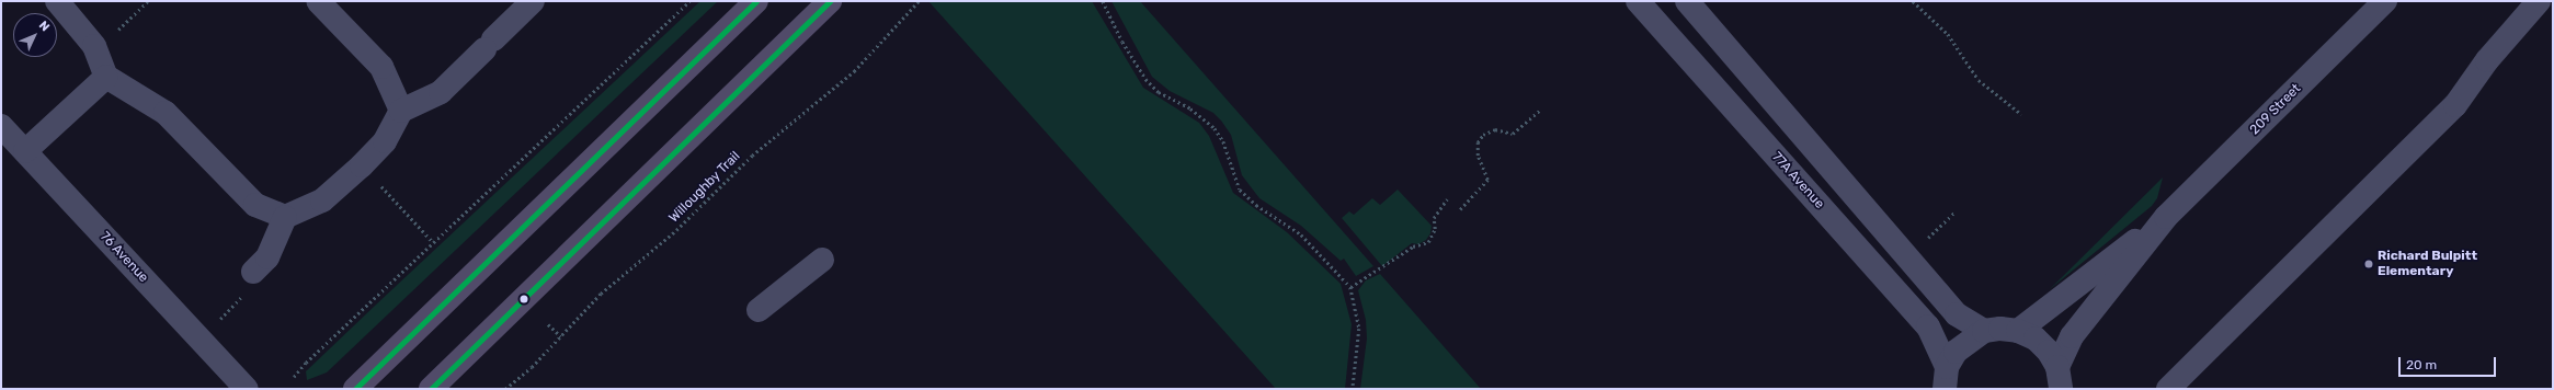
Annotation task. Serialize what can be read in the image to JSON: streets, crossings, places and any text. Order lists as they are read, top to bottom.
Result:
{
  "streets": {
    "street": ["209 Street", "77A Avenue", "76 Avenue"],
    "path": ["Willoughby Trail"]
  },
  "places": ["Richard Bulpitt Elementary"],
  "scale_bar": "20 m",
  "north": "top right"
}
